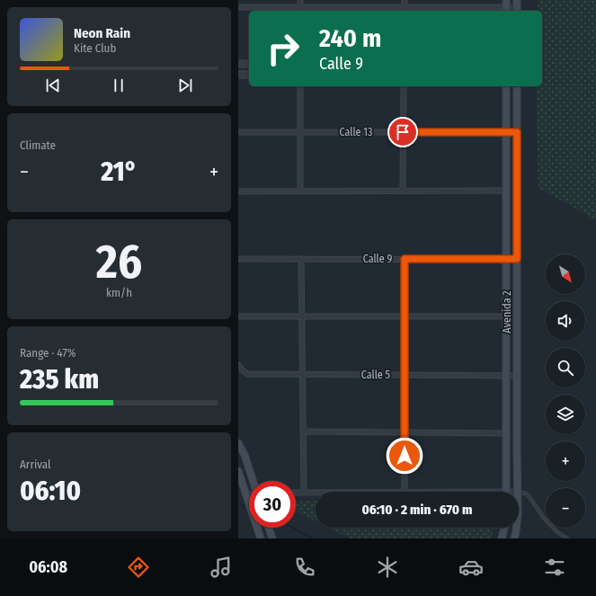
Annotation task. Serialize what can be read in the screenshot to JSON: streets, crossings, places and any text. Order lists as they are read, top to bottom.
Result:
{
  "streets": {
    "main road": ["Avenida 2"],
    "street": ["Calle 13", "Calle 9", "Calle 5"]
  },
  "crossings": [
    ["Calle 13", "Avenida 2"],
    ["Calle 9", "Avenida 2"],
    ["Avenida 2", "Calle 5"]
  ],
  "north": "bottom right",
  "page": {
    "turn": ["240 m", "Calle 9"],
    "song": ["Neon Rain", "Kite Club"],
    "tile": [
      "Climate",
      ["26", "km/h"],
      ["Range · 47%", "235 km"],
      ["Arrival", "06:10"]
    ],
    "heat": ["−", "21°", "+"],
    "map_buttons": ["+", "−"],
    "limit": "30",
    "trip": "06:10 · 2 min · 670 m",
    "tabs": "06:08"
  }
}
